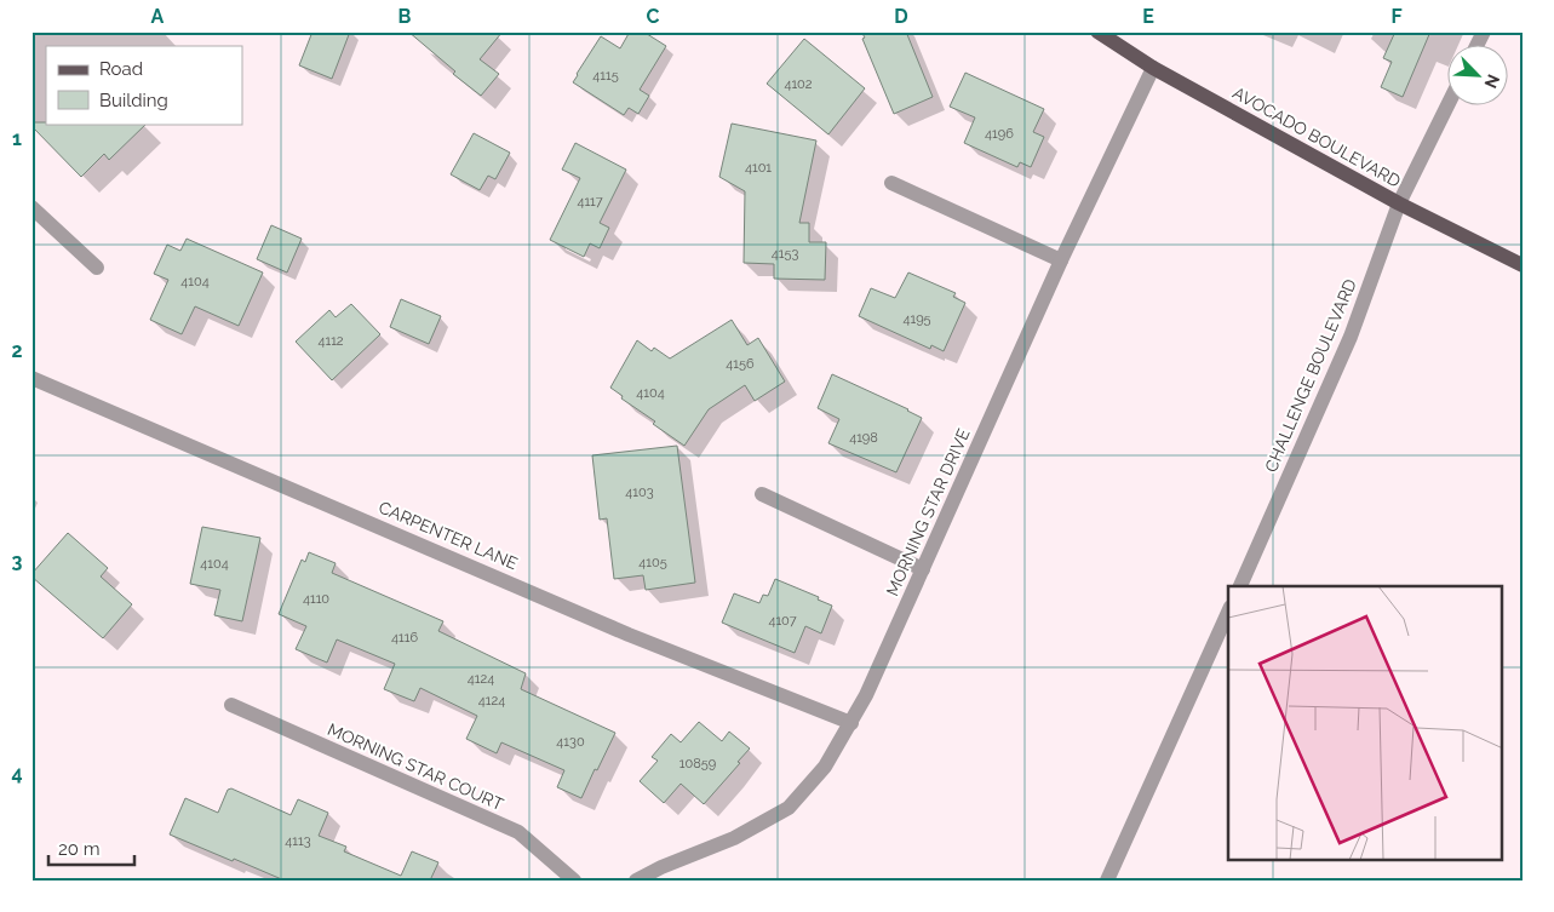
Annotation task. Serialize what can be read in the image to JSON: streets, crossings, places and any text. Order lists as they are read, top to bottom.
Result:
{
  "streets": {
    "main road": ["AVOCADO BOULEVARD"],
    "street": [
      "CHALLENGE BOULEVARD",
      "MORNING STAR DRIVE",
      "CARPENTER LANE",
      "MORNING STAR COURT"
    ]
  },
  "crossings": [
    ["AVOCADO BOULEVARD", "CHALLENGE BOULEVARD"],
    ["AVOCADO BOULEVARD", "MORNING STAR DRIVE"],
    ["MORNING STAR DRIVE", "CARPENTER LANE"]
  ],
  "house_numbers": [
    "4115",
    "4102",
    "4196",
    "4101",
    "4117",
    "4153",
    "4104",
    "4195",
    "4112",
    "4156",
    "4104",
    "4198",
    "4103",
    "4105",
    "4104",
    "4110",
    "4107",
    "4116",
    "4124",
    "4124",
    "4130",
    "10859",
    "4113"
  ],
  "legend": ["Road", "Building"],
  "scale_bar": "20 m",
  "north": "bottom right",
  "grid": {
    "columns": [
      "A",
      "B",
      "C",
      "D",
      "E",
      "F"
    ],
    "rows": [
      "1",
      "2",
      "3",
      "4"
    ]
  }
}
